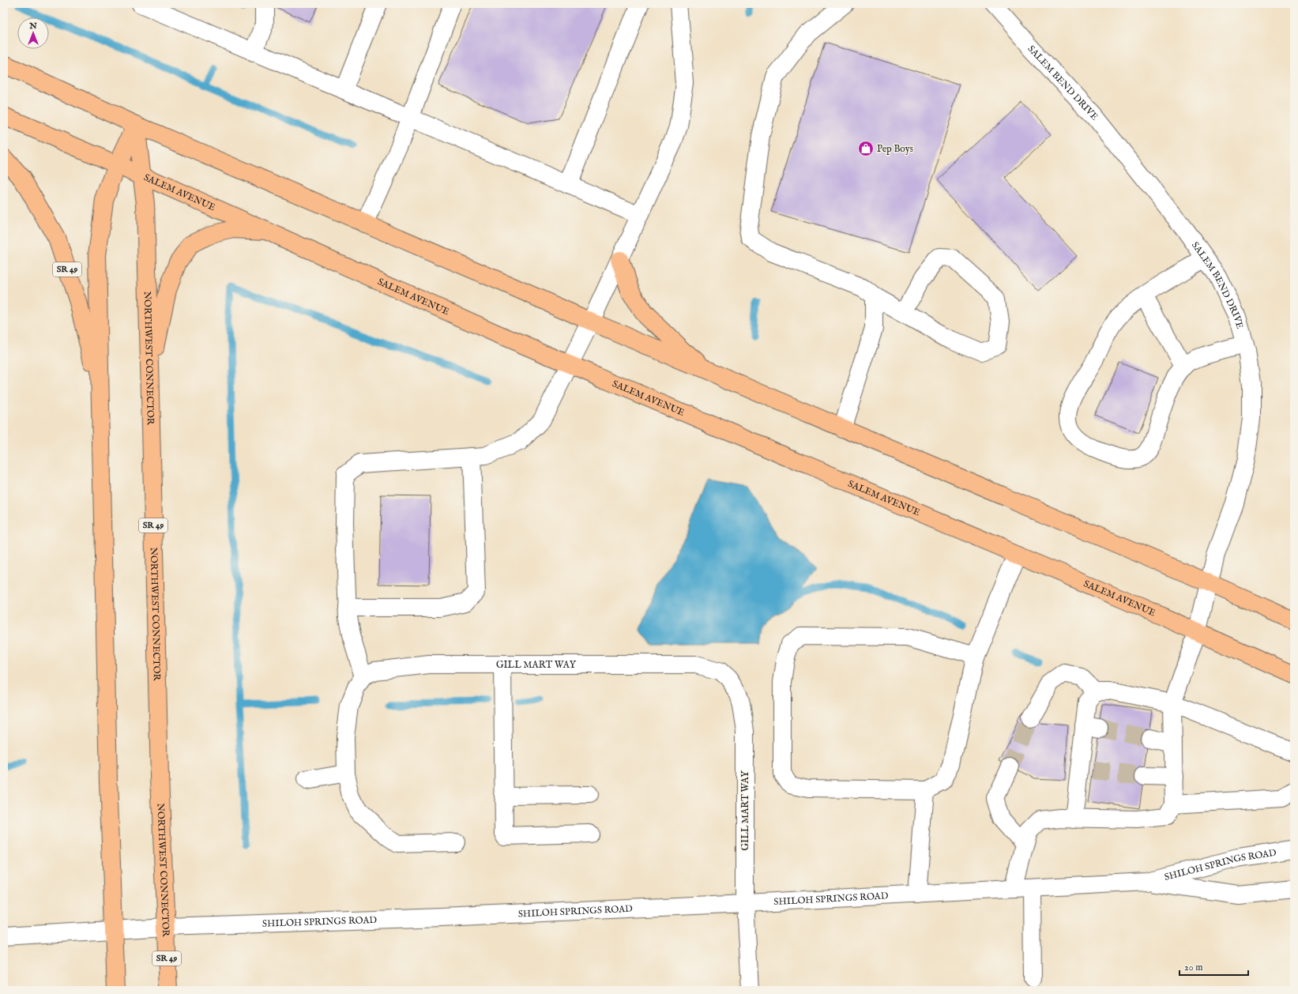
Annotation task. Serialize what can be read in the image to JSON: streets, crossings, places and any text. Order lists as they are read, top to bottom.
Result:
{
  "streets": {
    "main road": ["SALEM AVENUE", "SR 49", "NORTHWEST CONNECTOR"],
    "street": ["SALEM BEND DRIVE", "GILL MART WAY", "SHILOH SPRINGS ROAD"]
  },
  "crossings": [
    ["SALEM BEND DRIVE", "SALEM AVENUE"],
    ["SALEM AVENUE", "NORTHWEST CONNECTOR"],
    ["SR 49", "SHILOH SPRINGS ROAD"],
    ["NORTHWEST CONNECTOR", "SHILOH SPRINGS ROAD"],
    ["GILL MART WAY", "SHILOH SPRINGS ROAD"]
  ],
  "places": {
    "shop": ["Pep Boys"]
  },
  "scale_bar": "20 m",
  "north": "top"
}
